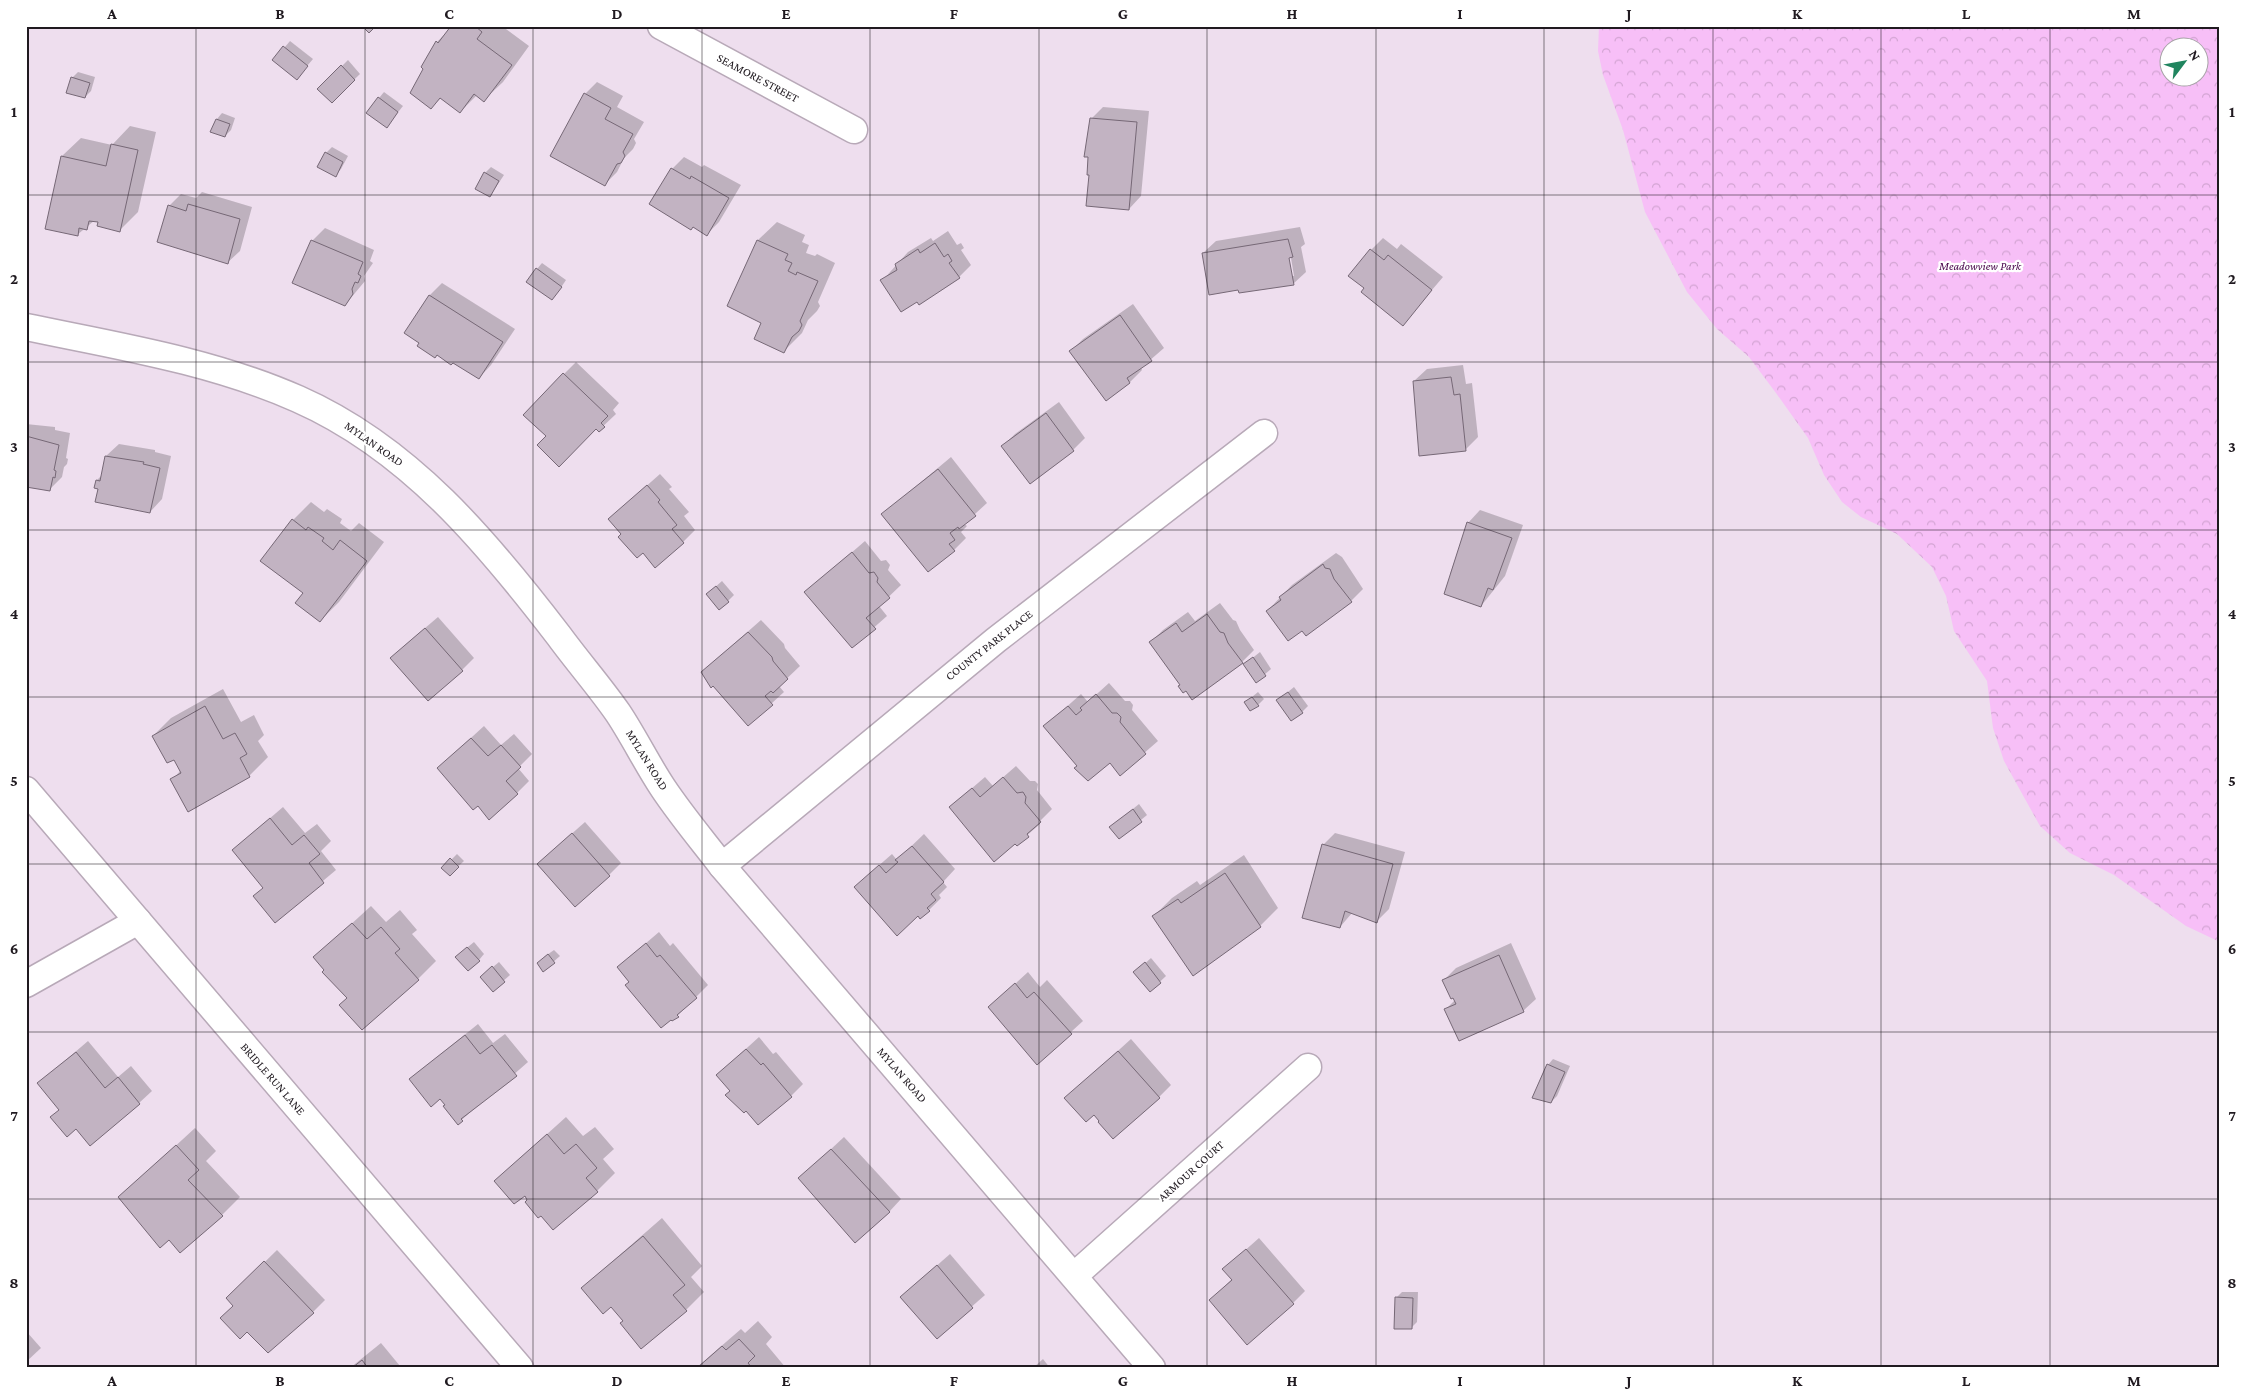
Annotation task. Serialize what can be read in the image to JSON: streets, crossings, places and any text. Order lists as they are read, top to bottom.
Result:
{
  "streets": {
    "street": [
      "SEAMORE STREET",
      "MYLAN ROAD",
      "COUNTY PARK PLACE",
      "BRIDLE RUN LANE",
      "ARMOUR COURT"
    ]
  },
  "crossings": [
    ["MYLAN ROAD", "COUNTY PARK PLACE"],
    ["MYLAN ROAD", "ARMOUR COURT"]
  ],
  "parks": ["Meadowview Park"],
  "north": "top right",
  "grid": {
    "columns": [
      "A",
      "B",
      "C",
      "D",
      "E",
      "F",
      "G",
      "H",
      "I",
      "J",
      "K",
      "L",
      "M"
    ],
    "rows": [
      "1",
      "2",
      "3",
      "4",
      "5",
      "6",
      "7",
      "8"
    ]
  }
}
